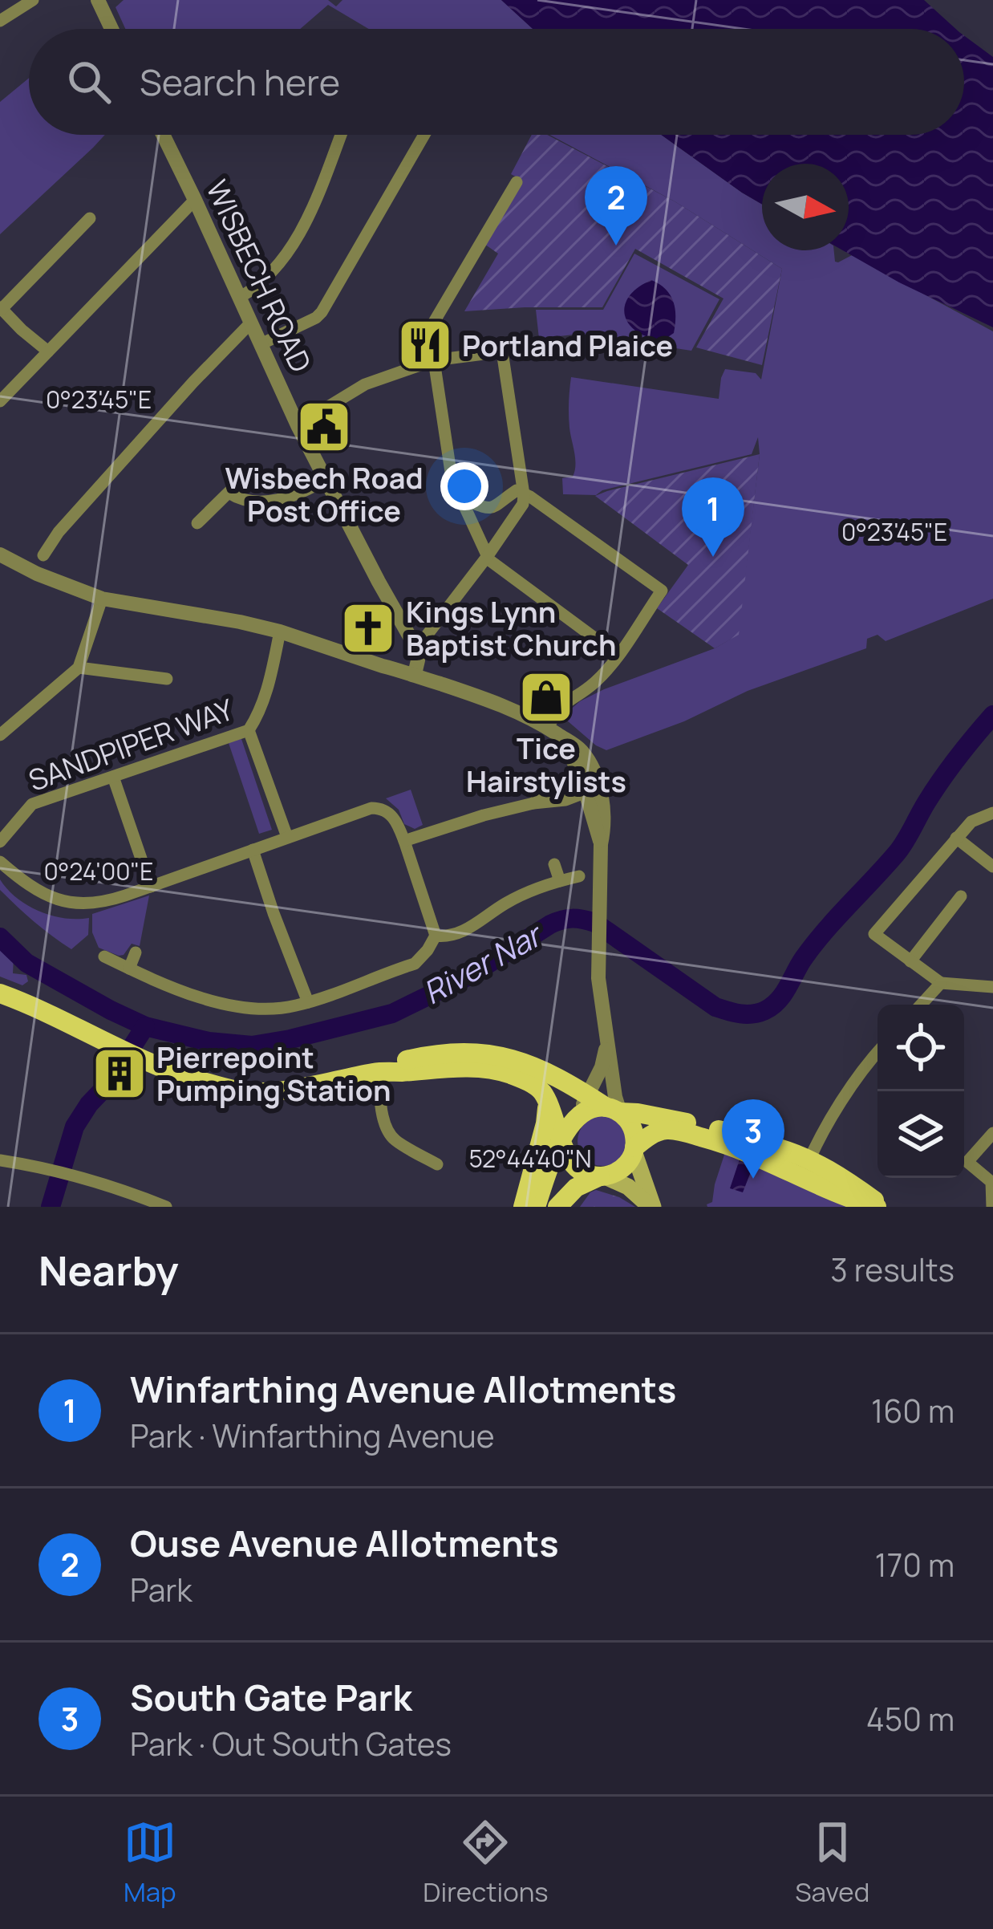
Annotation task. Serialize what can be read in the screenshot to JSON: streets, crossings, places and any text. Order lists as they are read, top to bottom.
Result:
{
  "streets": {
    "street": ["WISBECH ROAD", "SANDPIPER WAY"]
  },
  "water": ["River Nar"],
  "places": {
    "restaurant": ["Portland Plaice"],
    "public building": ["Wisbech Road Post Office"],
    "church": ["Kings Lynn Baptist Church"],
    "shop": ["Tice Hairstylists"],
    "building": ["Pierrepoint Pumping Station"]
  },
  "north": "right",
  "page": {
    "search": "Search here",
    "pins": ["2", "1", "3"],
    "heading": ["Nearby", "3 results"],
    "list": [
      {
        "mark": "1",
        "name": "Winfarthing Avenue Allotments",
        "note": "Park · Winfarthing Avenue",
        "value": "160 m"
      },
      {
        "mark": "2",
        "name": "Ouse Avenue Allotments",
        "note": "Park",
        "value": "170 m"
      },
      {
        "mark": "3",
        "name": "South Gate Park",
        "note": "Park · Out South Gates",
        "value": "450 m"
      }
    ],
    "nav": ["Map", "Directions", "Saved"]
  },
  "coordinates": ["0°23'45\"E", "0°24'00\"E", "52°44'40\"N"]
}
